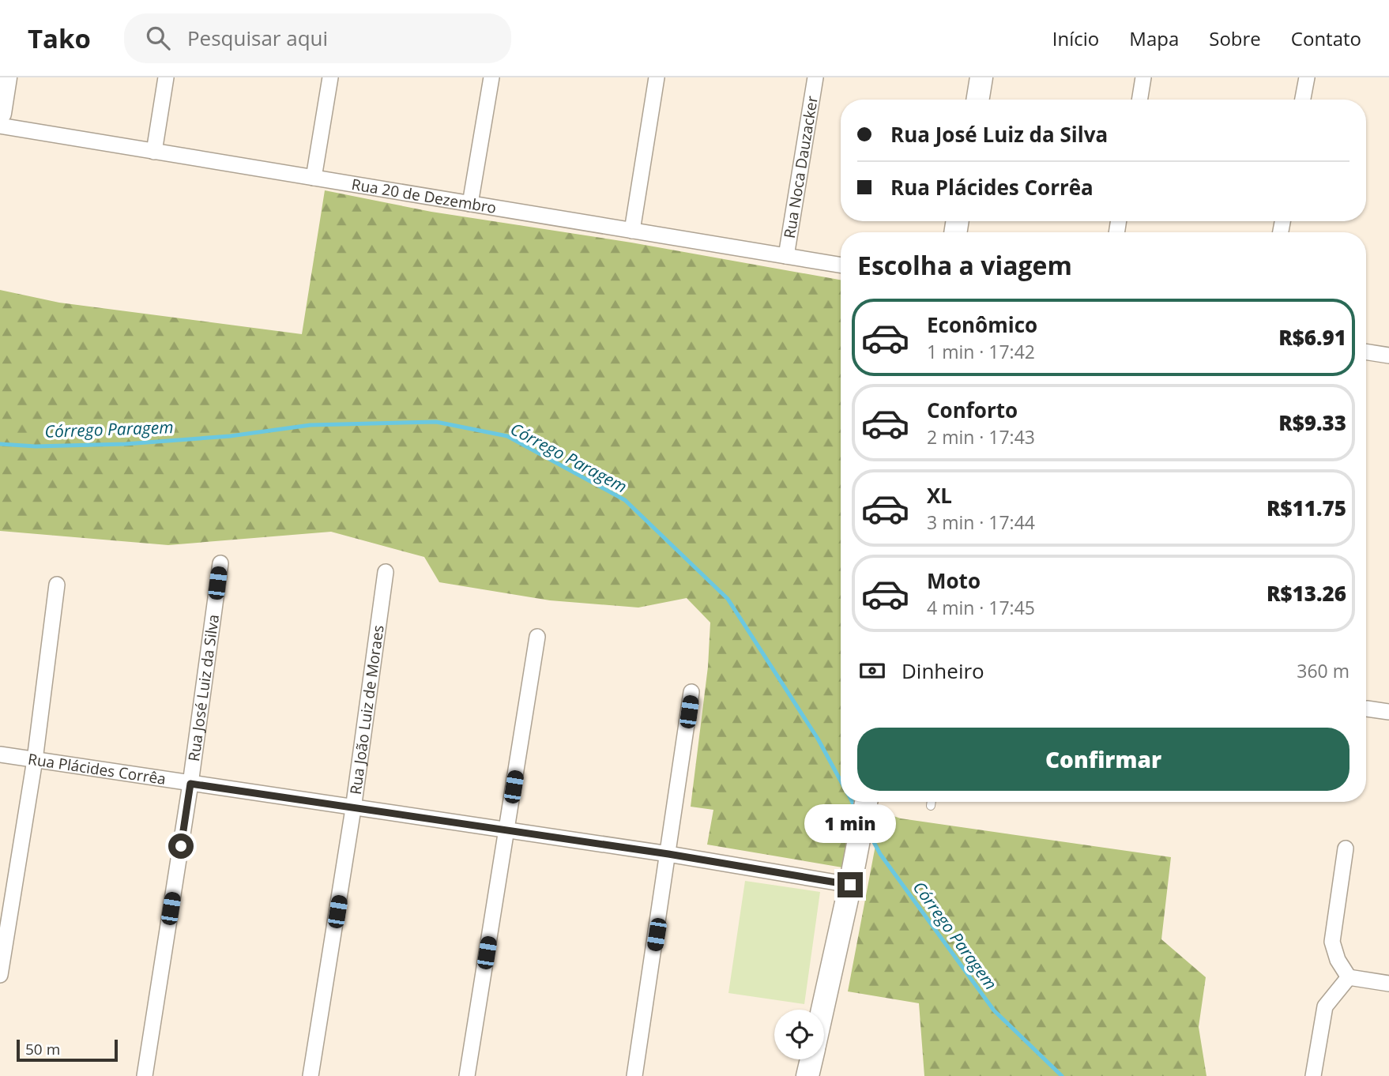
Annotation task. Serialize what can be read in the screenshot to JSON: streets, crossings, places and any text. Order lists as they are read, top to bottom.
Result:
{
  "streets": {
    "street": [
      "Rua Noca Dauzacker",
      "Rua 20 de Dezembro",
      "Rua José Luiz da Silva",
      "Rua João Luiz de Moraes",
      "Rua Plácides Corrêa"
    ]
  },
  "crossings": [
    ["Rua Noca Dauzacker", "Rua 20 de Dezembro"],
    ["Rua José Luiz da Silva", "Rua Plácides Corrêa"],
    ["Rua João Luiz de Moraes", "Rua Plácides Corrêa"]
  ],
  "water": ["Córrego Paragem"],
  "scale_bar": "50 m",
  "page": {
    "header": "Tako",
    "search": "Pesquisar aqui",
    "nav": [
      "Início",
      "Mapa",
      "Sobre",
      "Contato"
    ],
    "banner": ["Rua José Luiz da Silva", "Rua Plácides Corrêa"],
    "heading": "Escolha a viagem",
    "list": [
      {
        "name": "Econômico",
        "note": "1 min · 17:42",
        "value": "R$6.91"
      },
      {
        "name": "Conforto",
        "note": "2 min · 17:43",
        "value": "R$9.33"
      },
      {
        "name": "XL",
        "note": "3 min · 17:44",
        "value": "R$11.75"
      },
      {
        "name": "Moto",
        "note": "4 min · 17:45",
        "value": "R$13.26"
      }
    ],
    "pay": ["Dinheiro", "360 m"],
    "buttons": "Confirmar",
    "bubble": "1 min",
    "scale": "50 m"
  }
}
